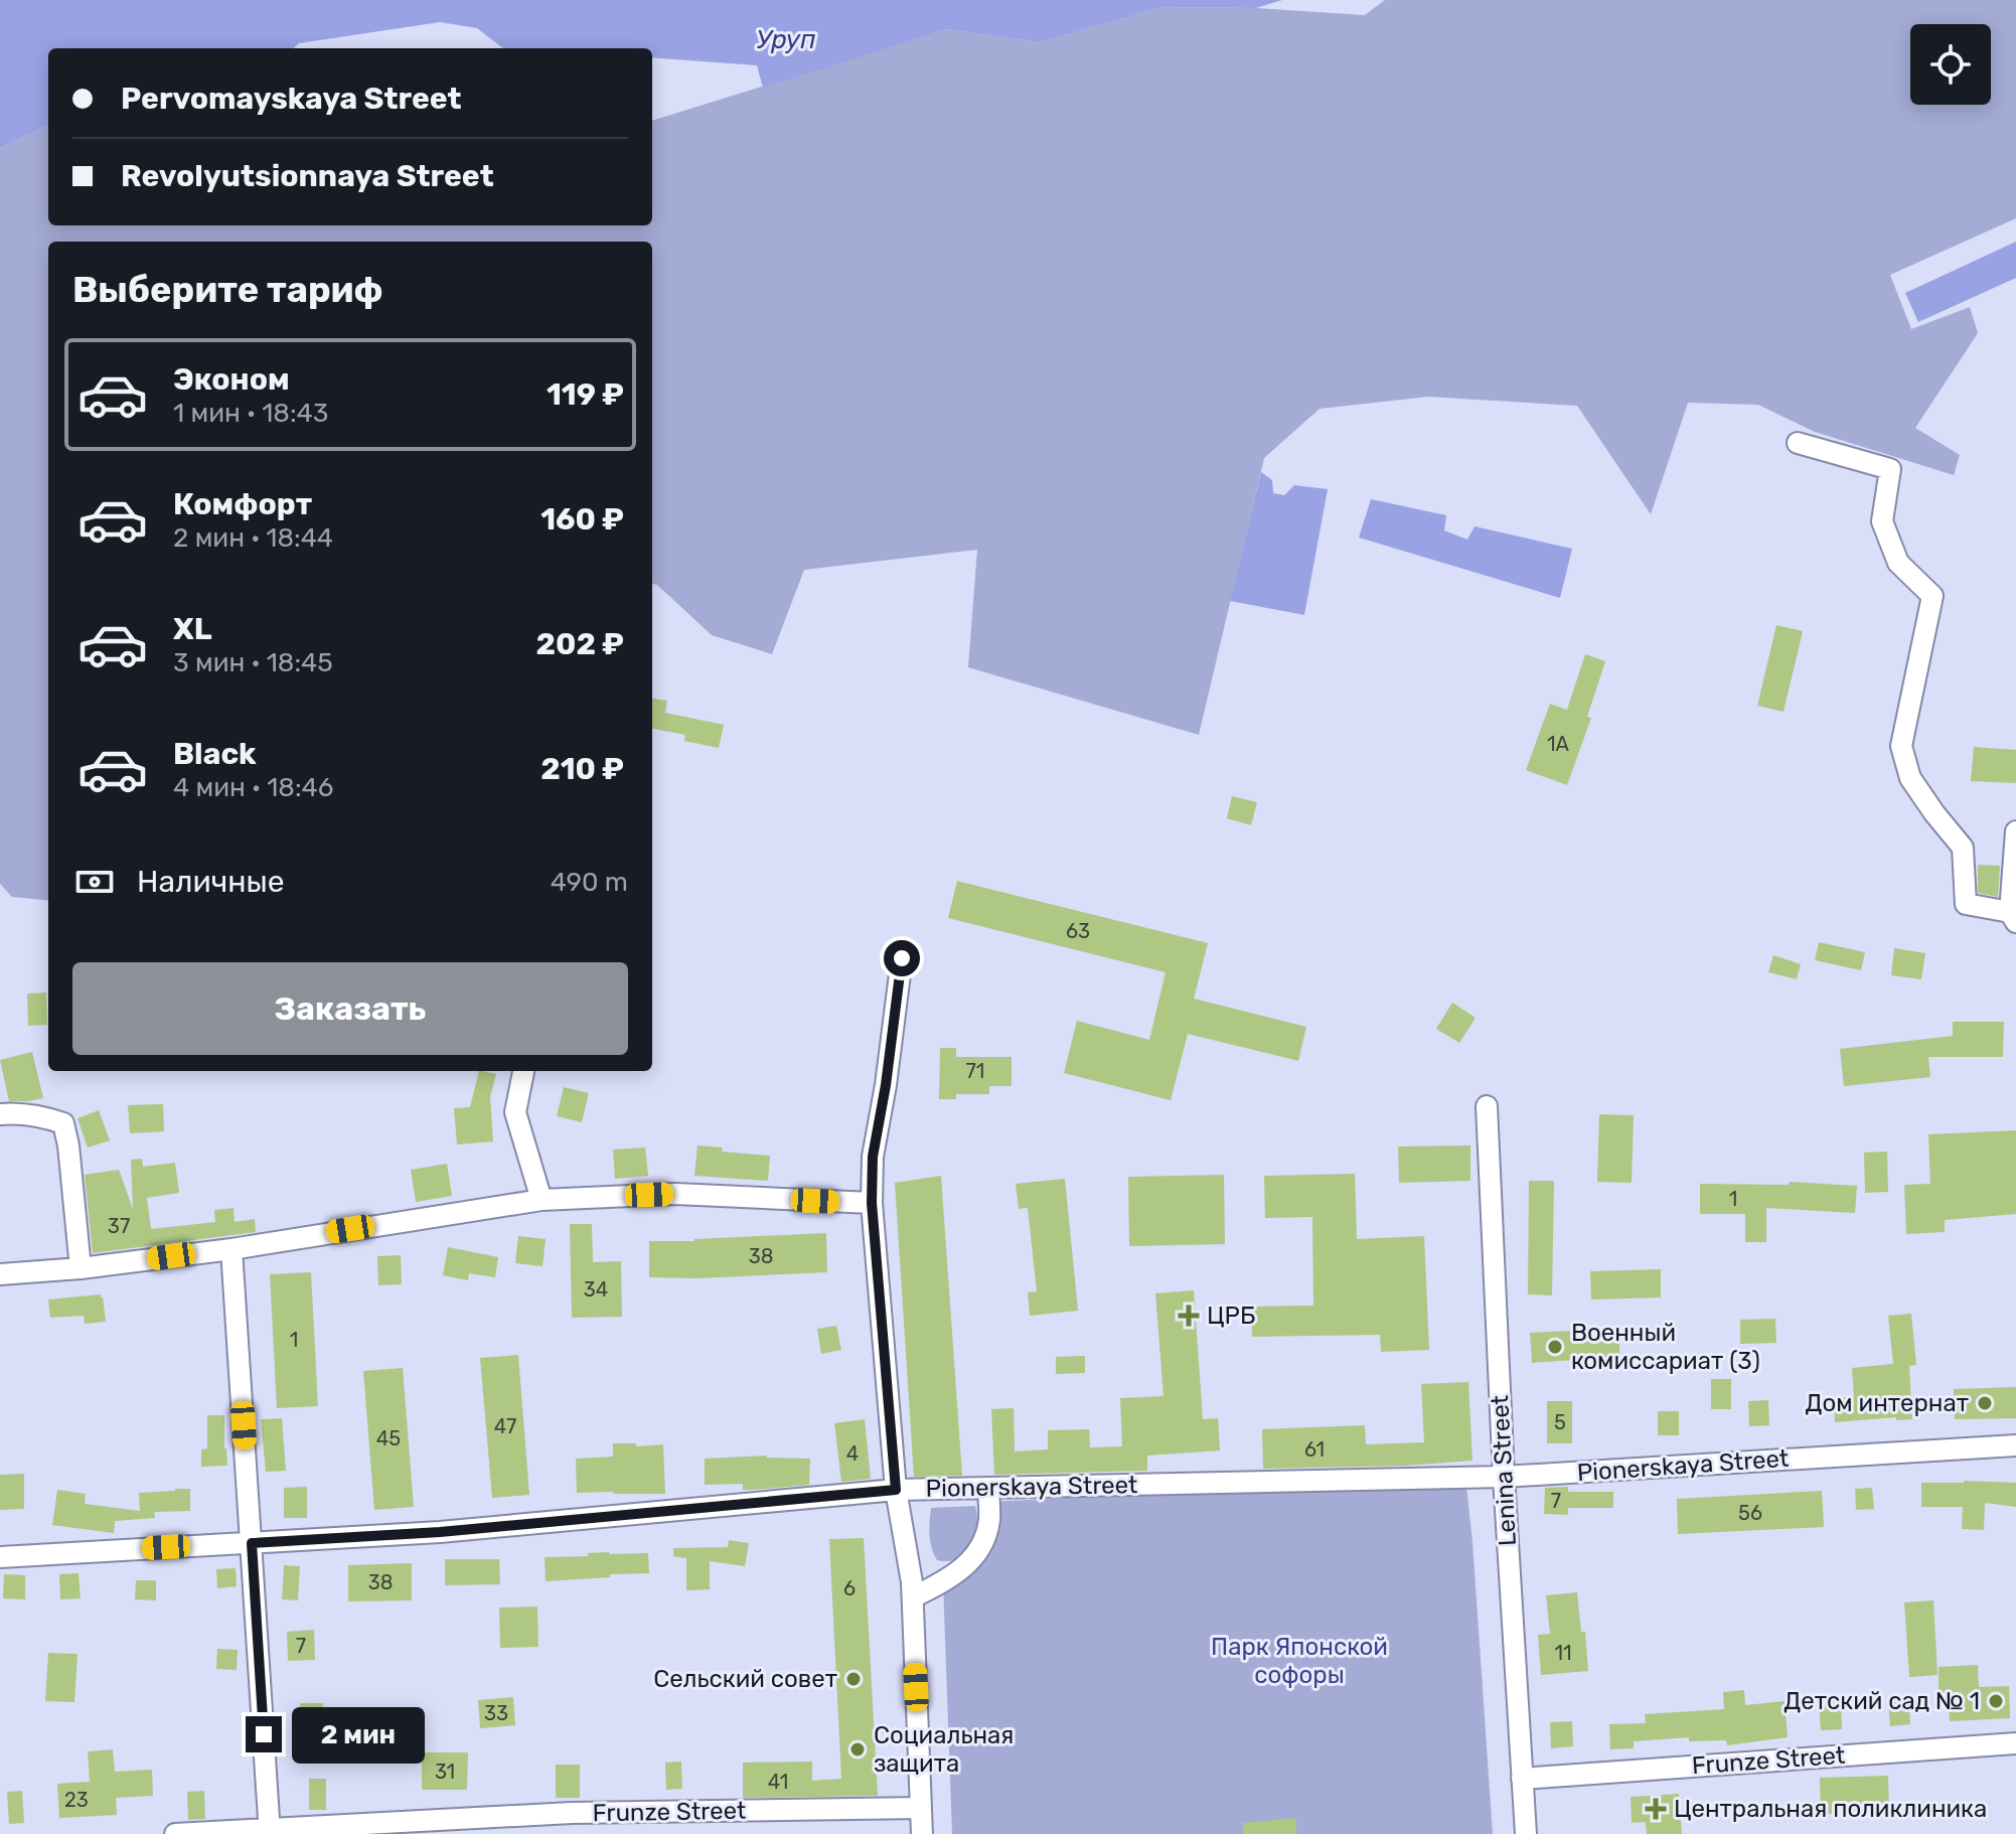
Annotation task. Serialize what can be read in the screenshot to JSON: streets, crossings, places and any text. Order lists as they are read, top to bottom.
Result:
{
  "streets": {
    "street": ["Pionerskaya Street", "Lenina Street", "Frunze Street"]
  },
  "crossings": [
    ["Pionerskaya Street", "Lenina Street"],
    ["Lenina Street", "Frunze Street"]
  ],
  "water": ["Уруп"],
  "parks": ["Парк Японской софоры"],
  "places": {
    "health": ["ЦРБ", "Центральная поликлиника"],
    "other": [
      "Военный комиссариат (3)",
      "Дом интернат",
      "Сельский совет",
      "Детский сад № 1",
      "Социальная защита"
    ]
  },
  "house_numbers": [
    "1А",
    "63",
    "71",
    "1",
    "37",
    "38",
    "34",
    "1",
    "5",
    "47",
    "45",
    "61",
    "4",
    "7",
    "56",
    "38",
    "6",
    "7",
    "11",
    "33",
    "31",
    "41",
    "23"
  ],
  "page": {
    "banner": ["Pervomayskaya Street", "Revolyutsionnaya Street"],
    "heading": "Выберите тариф",
    "list": [
      {
        "name": "Эконом",
        "note": "1 мин · 18:43",
        "value": "119 ₽"
      },
      {
        "name": "Комфорт",
        "note": "2 мин · 18:44",
        "value": "160 ₽"
      },
      {
        "name": "XL",
        "note": "3 мин · 18:45",
        "value": "202 ₽"
      },
      {
        "name": "Black",
        "note": "4 мин · 18:46",
        "value": "210 ₽"
      }
    ],
    "pay": ["Наличные", "490 m"],
    "buttons": "Заказать",
    "bubble": "2 мин"
  }
}
